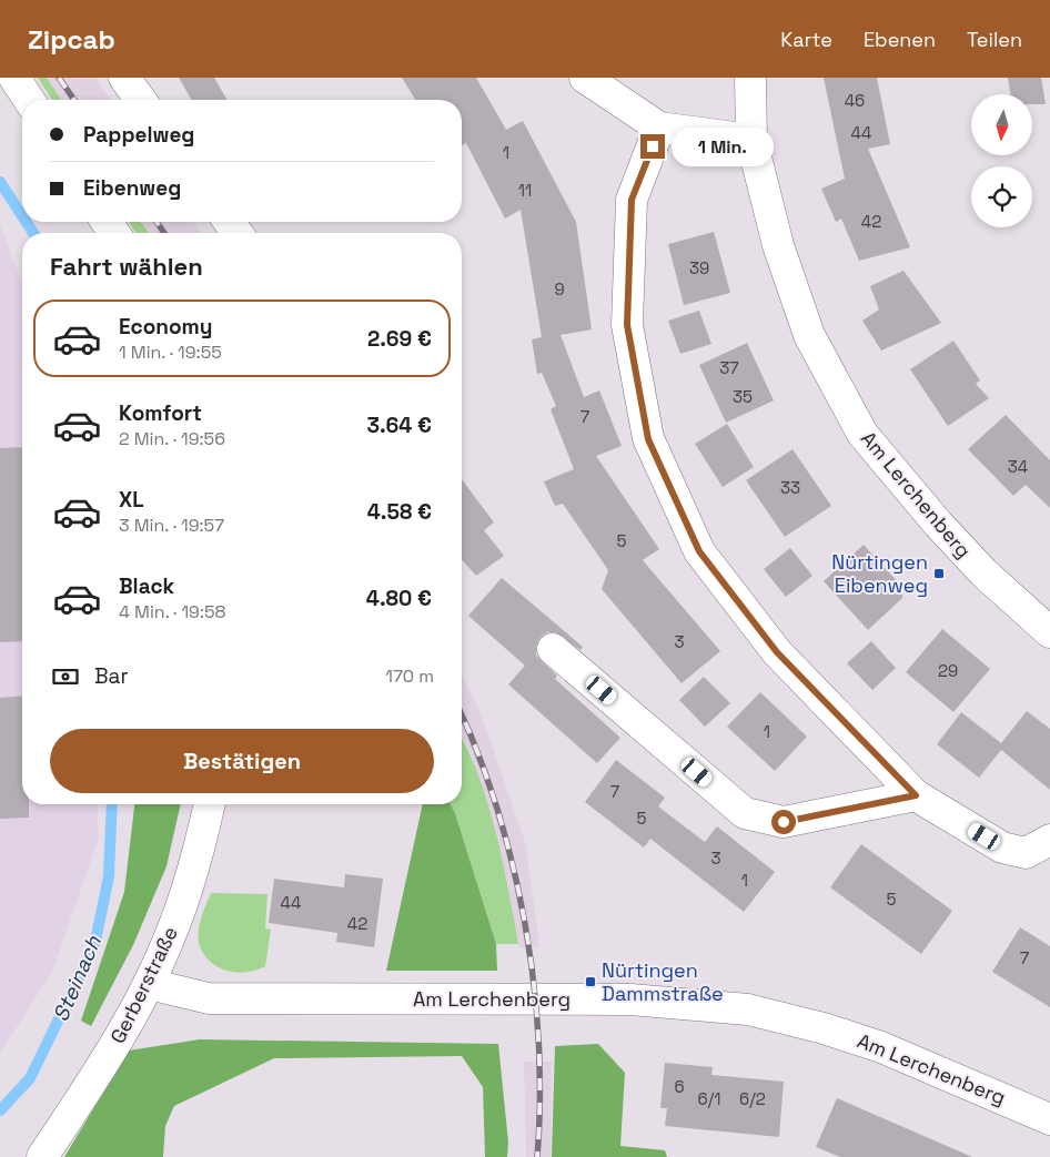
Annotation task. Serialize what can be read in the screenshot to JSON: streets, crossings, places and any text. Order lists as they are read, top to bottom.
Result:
{
  "streets": {
    "street": ["Am Lerchenberg", "Gerberstraße"]
  },
  "crossings": [
    ["Am Lerchenberg", "Gerberstraße"]
  ],
  "water": ["Steinach"],
  "places": {
    "transit": ["Nürtingen Eibenweg", "Nürtingen Dammstraße"]
  },
  "house_numbers": [
    "46",
    "44",
    "1",
    "11",
    "42",
    "39",
    "9",
    "37",
    "35",
    "7",
    "34",
    "33",
    "5",
    "3",
    "29",
    "1",
    "7",
    "5",
    "3",
    "1",
    "5",
    "44",
    "42",
    "7",
    "6",
    "6/1",
    "6/2"
  ],
  "north": "bottom",
  "page": {
    "header": "Zipcab",
    "nav": ["Karte", "Ebenen", "Teilen"],
    "banner": ["Pappelweg", "Eibenweg"],
    "bubble": "1 Min.",
    "heading": "Fahrt wählen",
    "list": [
      {
        "name": "Economy",
        "note": "1 Min. · 19:55",
        "value": "2.69 €"
      },
      {
        "name": "Komfort",
        "note": "2 Min. · 19:56",
        "value": "3.64 €"
      },
      {
        "name": "XL",
        "note": "3 Min. · 19:57",
        "value": "4.58 €"
      },
      {
        "name": "Black",
        "note": "4 Min. · 19:58",
        "value": "4.80 €"
      }
    ],
    "pay": ["Bar", "170 m"],
    "buttons": "Bestätigen"
  }
}
